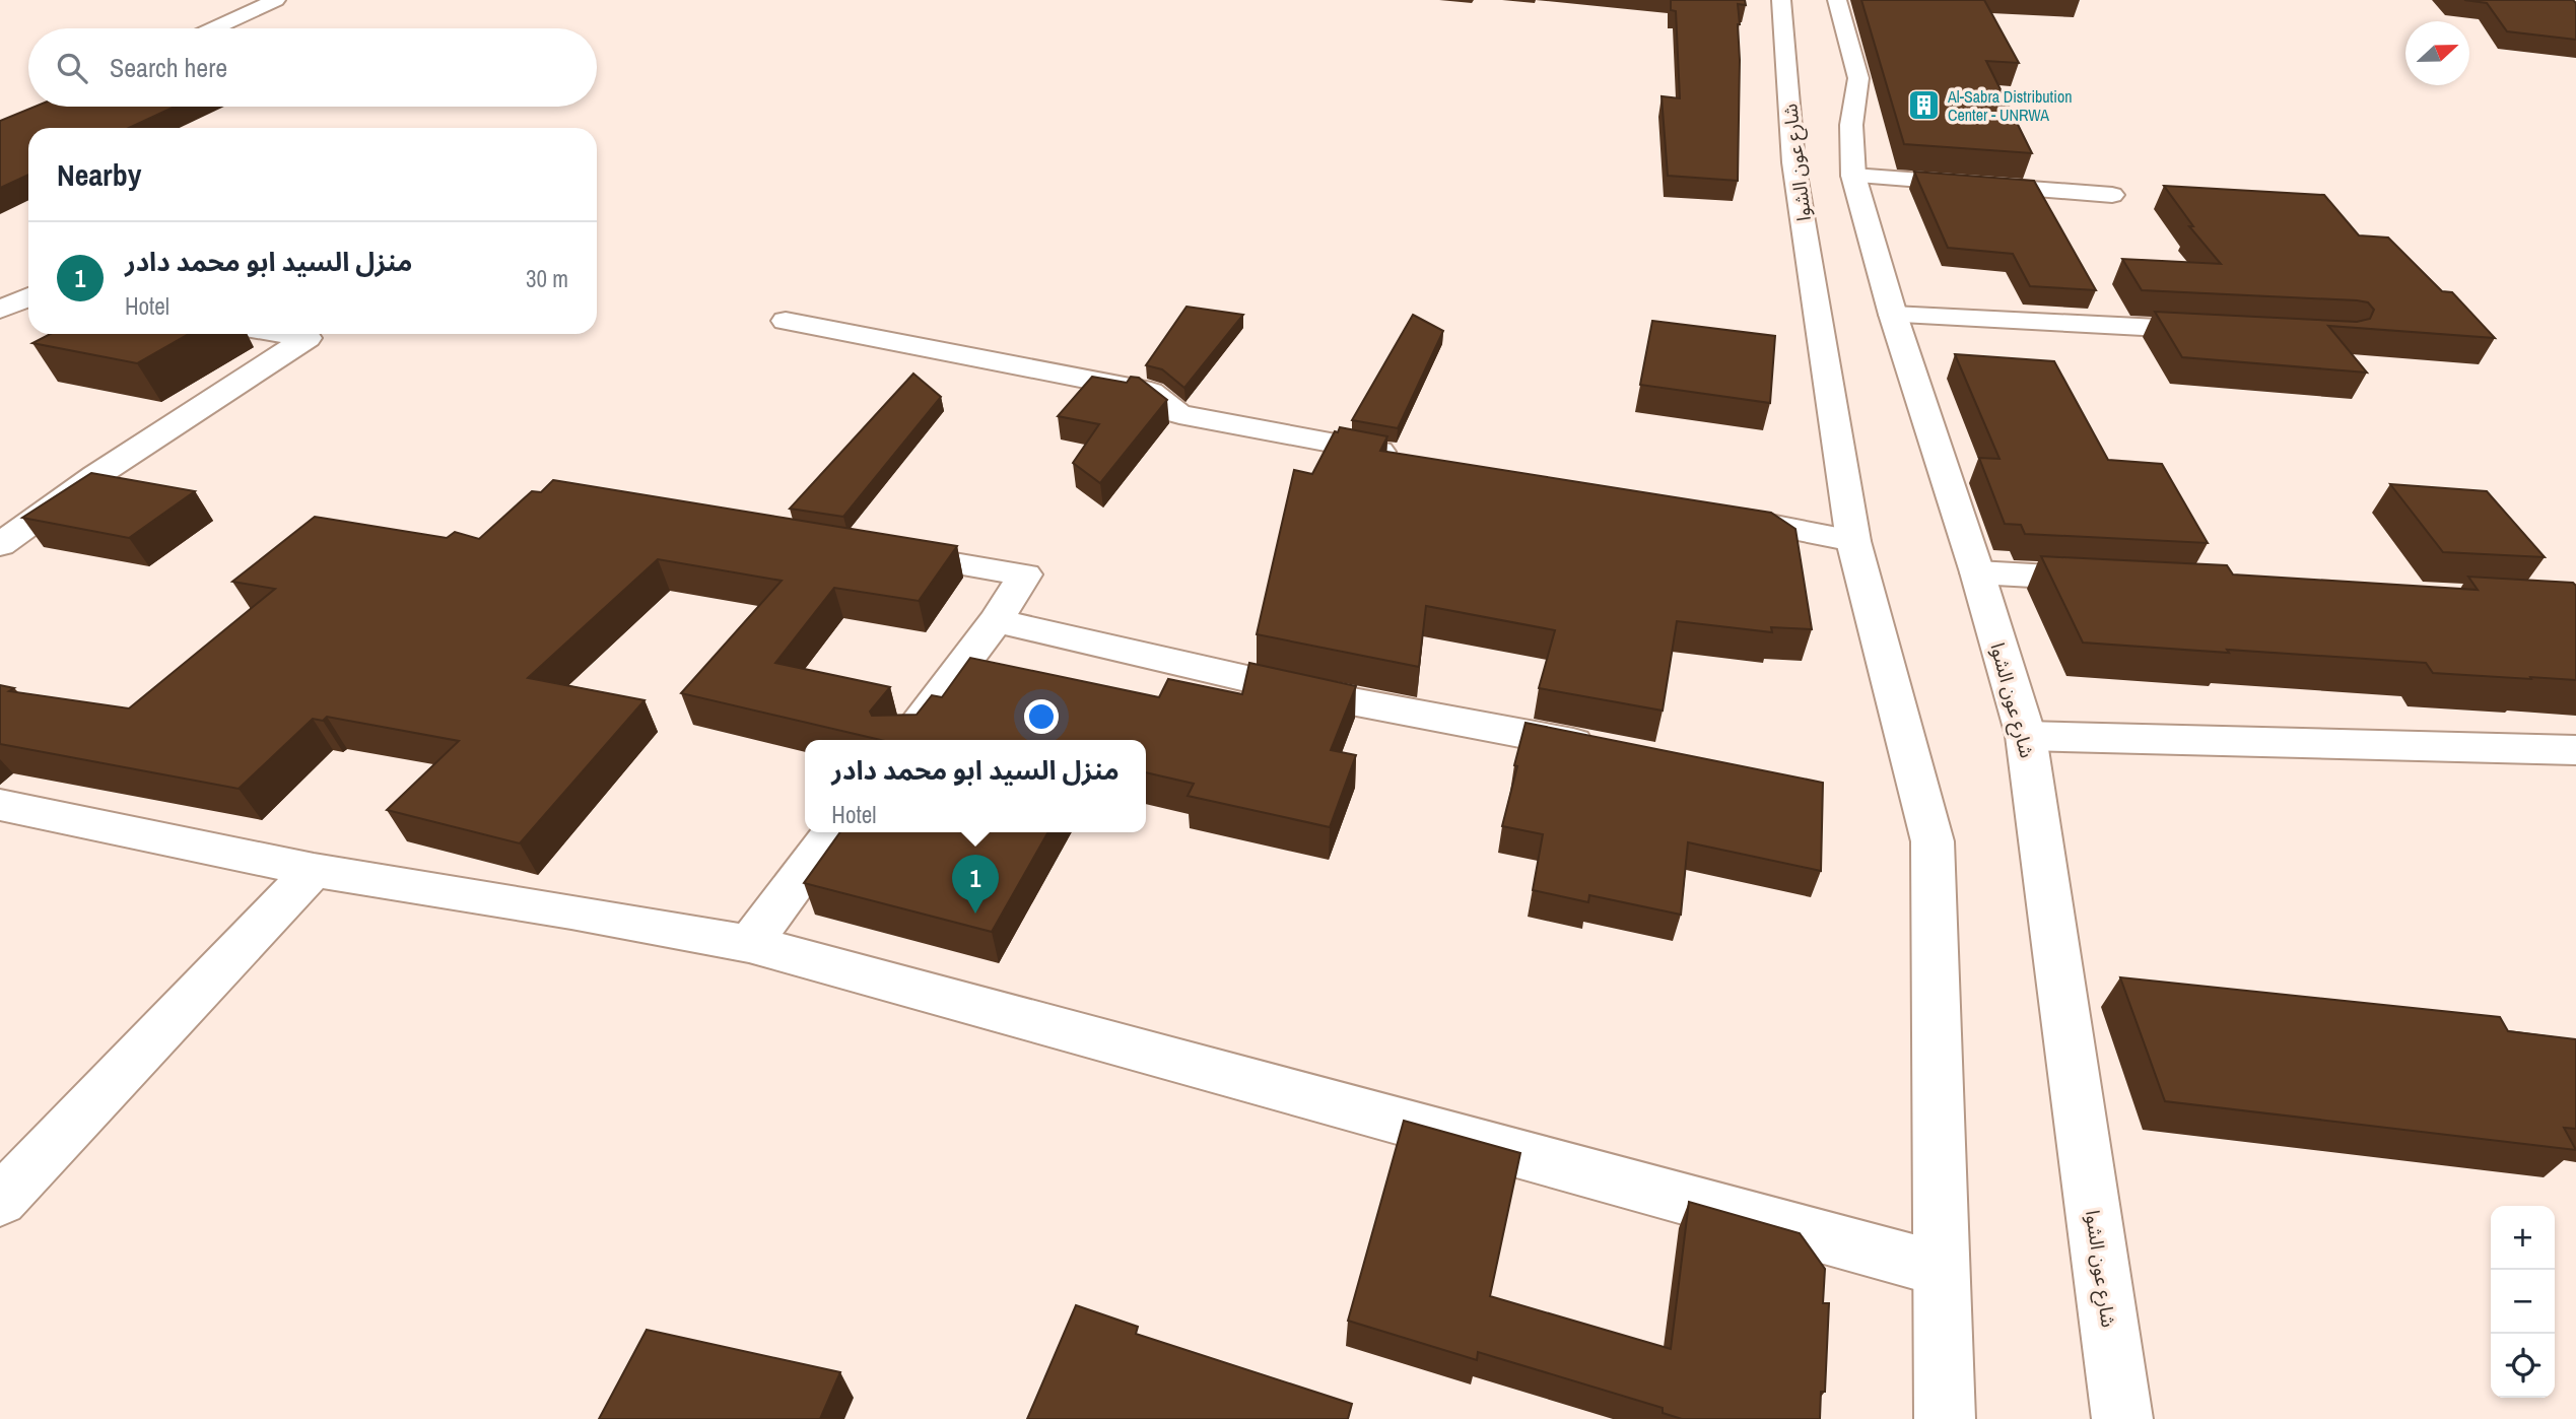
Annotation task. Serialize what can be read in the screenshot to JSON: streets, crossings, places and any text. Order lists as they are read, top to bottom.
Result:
{
  "streets": {
    "main road": ["شارع عون الشوا"]
  },
  "places": {
    "building": ["Al-Sabra Distribution Center - UNRWA"]
  },
  "north": "right",
  "page": {
    "search": "Search here",
    "heading": "Nearby",
    "list": [
      {
        "mark": "1",
        "name": "منزل السيد ابو محمد دادر",
        "note": "Hotel",
        "value": "30 m"
      }
    ],
    "popup": ["منزل السيد ابو محمد دادر", "Hotel"],
    "pins": "1",
    "map_buttons": ["+", "−"]
  }
}
